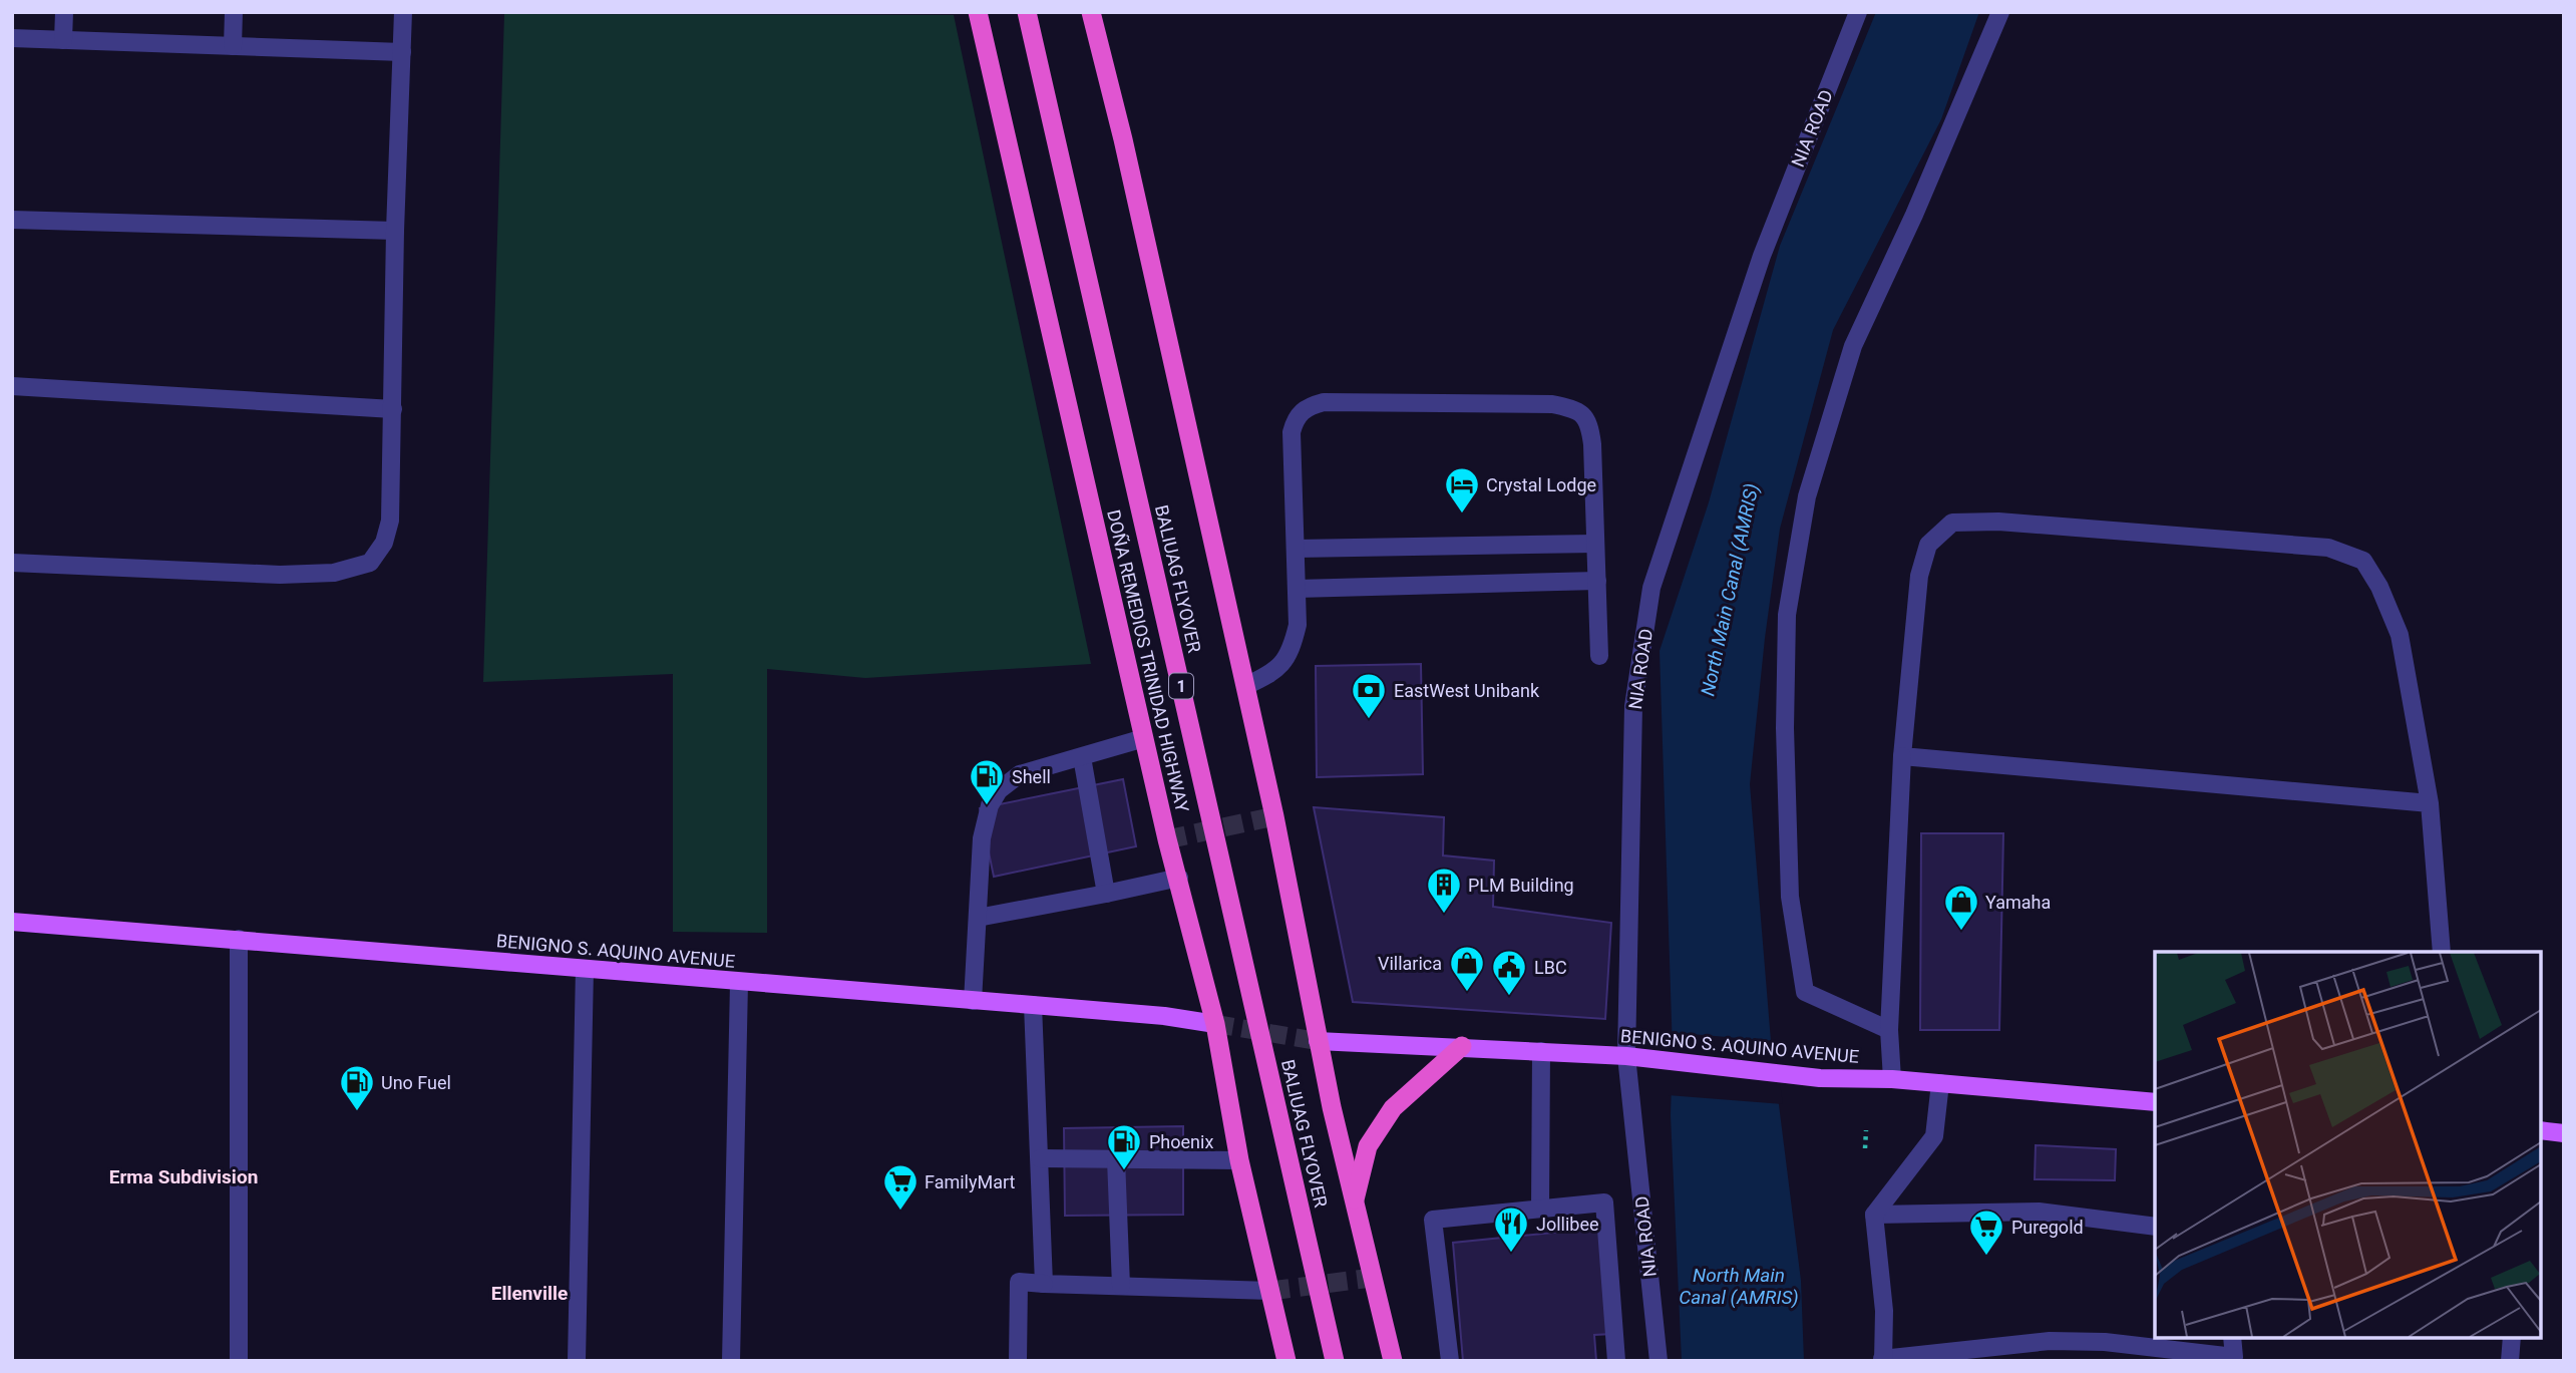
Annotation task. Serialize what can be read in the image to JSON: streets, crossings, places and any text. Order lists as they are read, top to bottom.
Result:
{
  "streets": {
    "highway": ["BALIUAG FLYOVER", "DOÑA REMEDIOS TRINIDAD HIGHWAY", "1"],
    "main road": ["BENIGNO S. AQUINO AVENUE"],
    "street": ["NIA ROAD"]
  },
  "crossings": [
    ["NIA ROAD", "BENIGNO S. AQUINO AVENUE"],
    ["DOÑA REMEDIOS TRINIDAD HIGHWAY", "BENIGNO S. AQUINO AVENUE"]
  ],
  "districts": ["Erma Subdivision", "Ellenville"],
  "water": ["North Main Canal (AMRIS)"],
  "places": {
    "hotel": ["Crystal Lodge"],
    "bank": ["EastWest Unibank"],
    "fuel station": ["Shell", "Uno Fuel", "Phoenix"],
    "building": ["PLM Building"],
    "shop": ["Yamaha", "Villarica"],
    "public building": ["LBC"],
    "supermarket": ["FamilyMart", "Puregold"],
    "restaurant": ["Jollibee"]
  }
}
